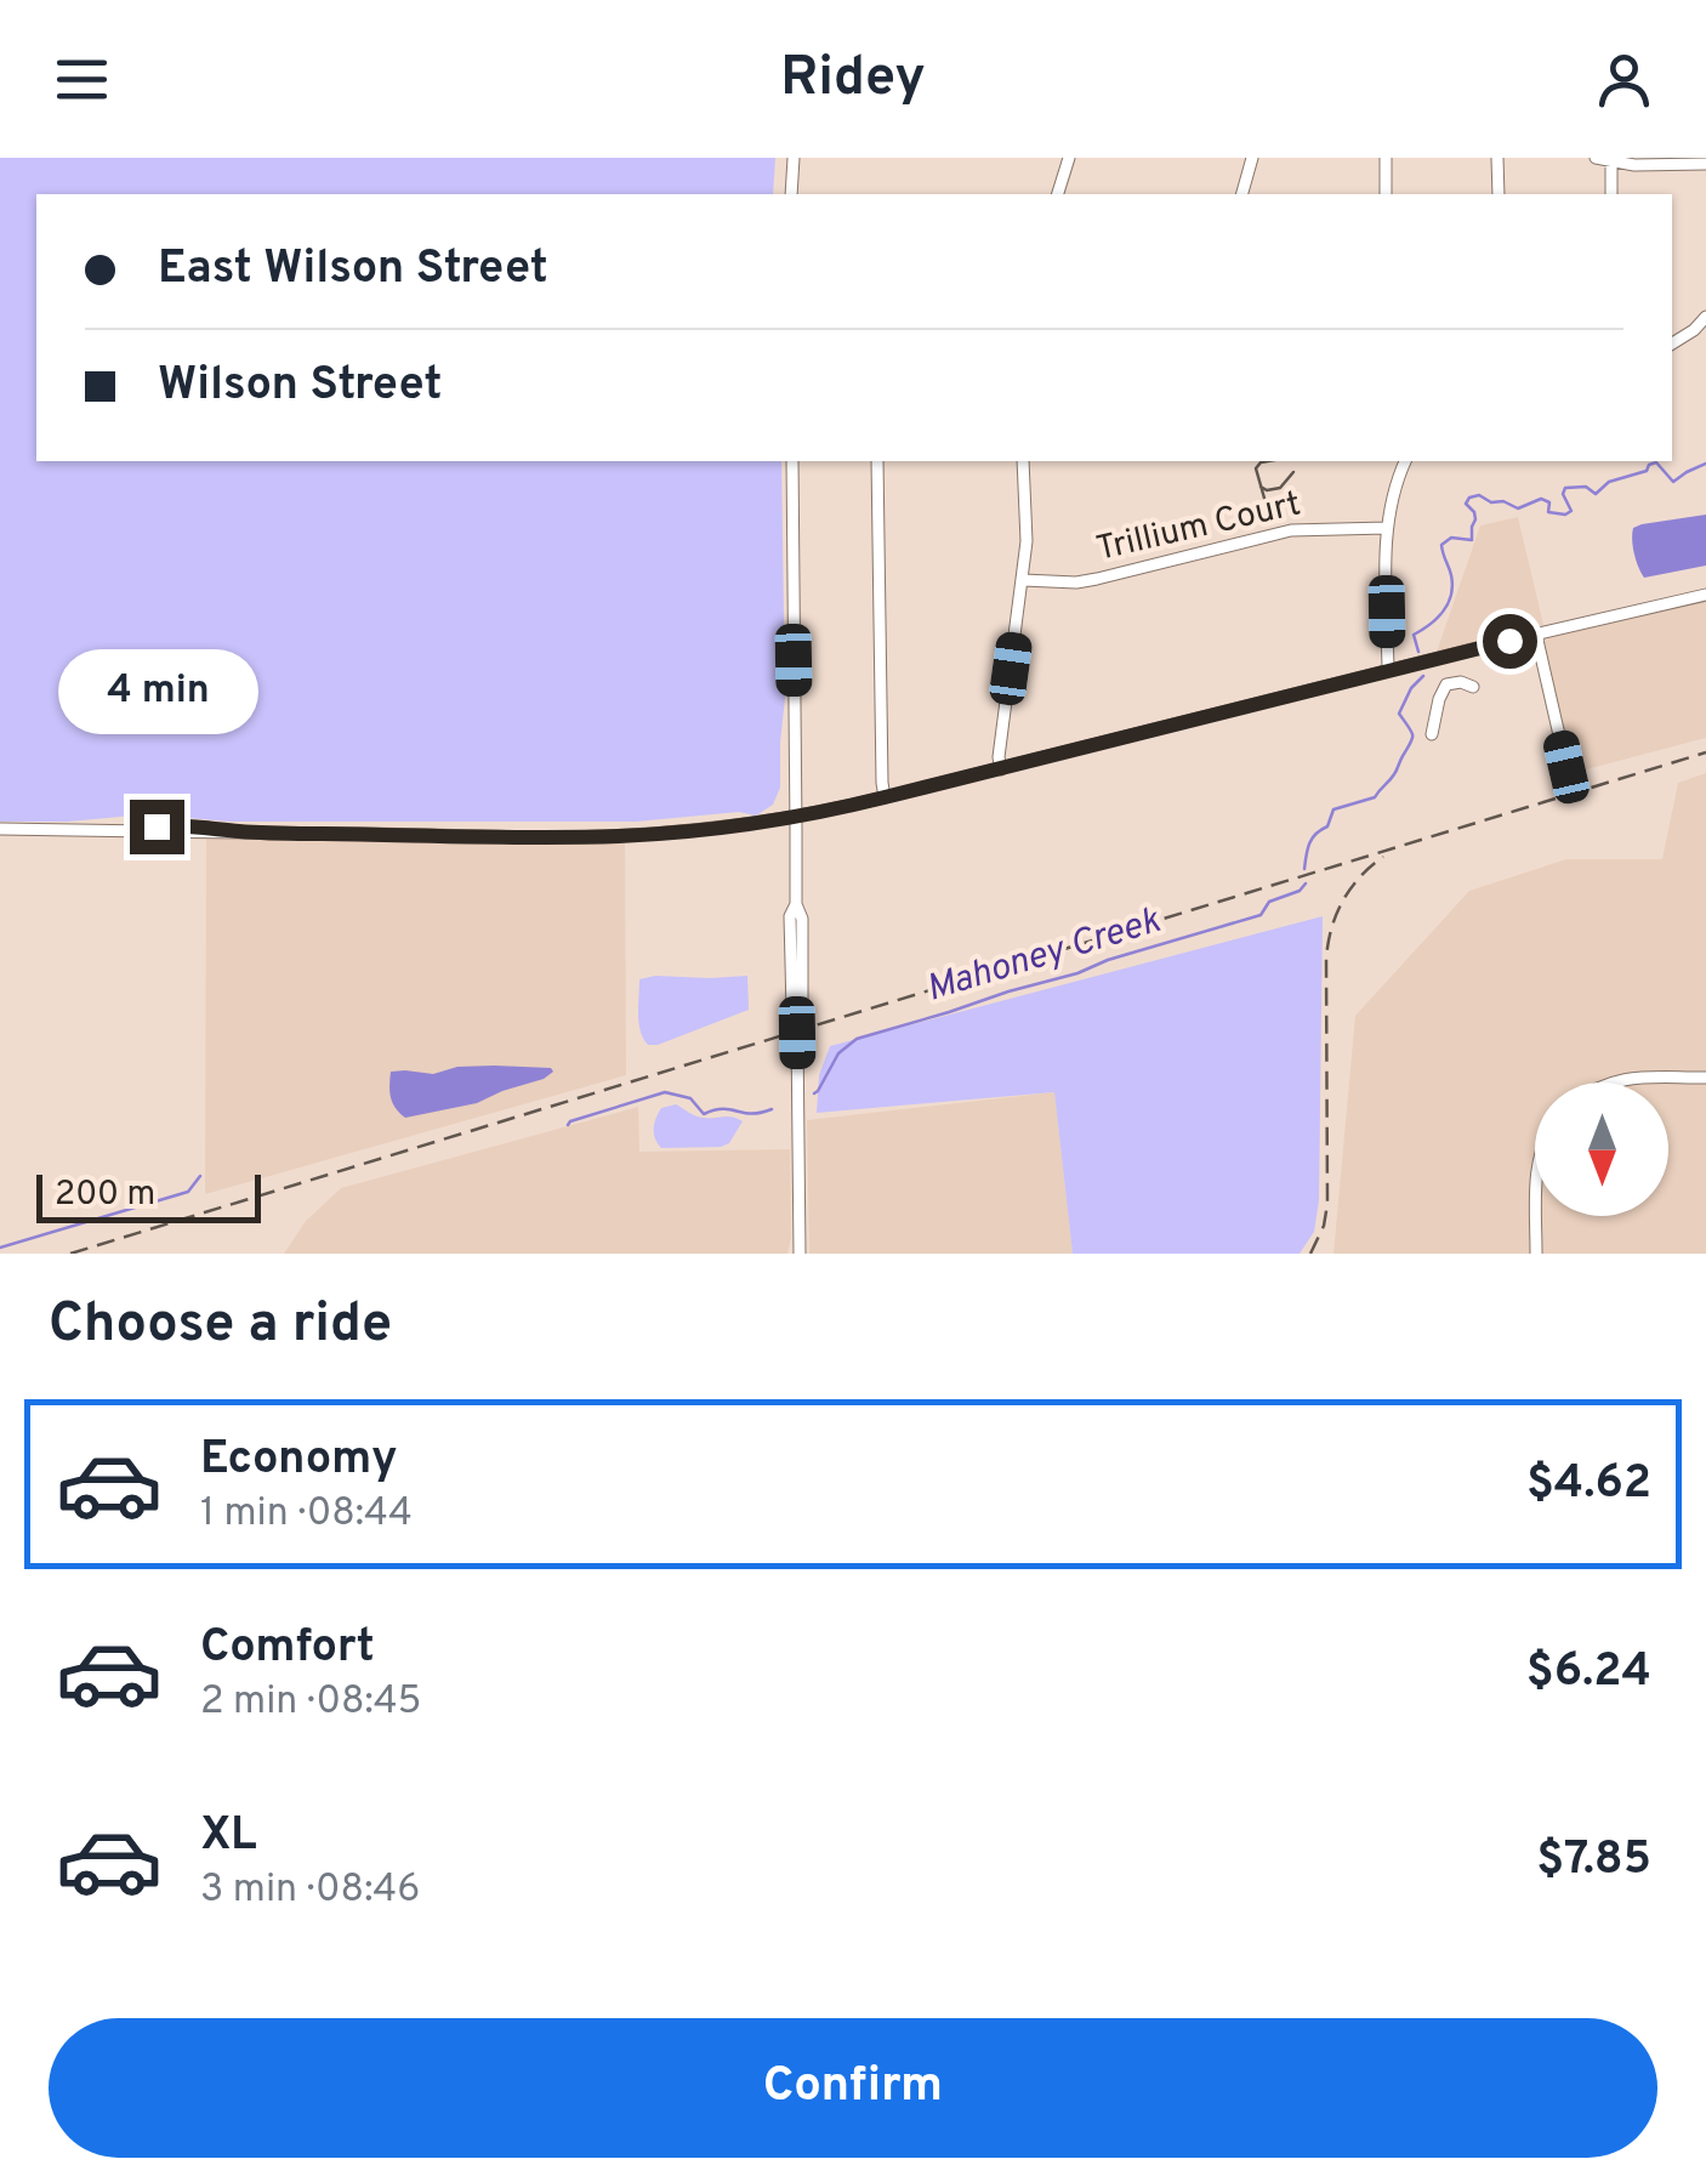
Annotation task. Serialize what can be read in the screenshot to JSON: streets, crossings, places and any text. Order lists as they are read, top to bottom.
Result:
{
  "streets": {
    "street": ["Trillium Court"]
  },
  "water": ["Mahoney Creek"],
  "scale_bar": "200 m",
  "north": "bottom",
  "page": {
    "header": "Ridey",
    "banner": ["East Wilson Street", "Wilson Street"],
    "bubble": "4 min",
    "scale": "200 m",
    "heading": "Choose a ride",
    "list": [
      {
        "name": "Economy",
        "note": "1 min · 08:44",
        "value": "$4.62"
      },
      {
        "name": "Comfort",
        "note": "2 min · 08:45",
        "value": "$6.24"
      },
      {
        "name": "XL",
        "note": "3 min · 08:46",
        "value": "$7.85"
      }
    ],
    "buttons": "Confirm"
  }
}
